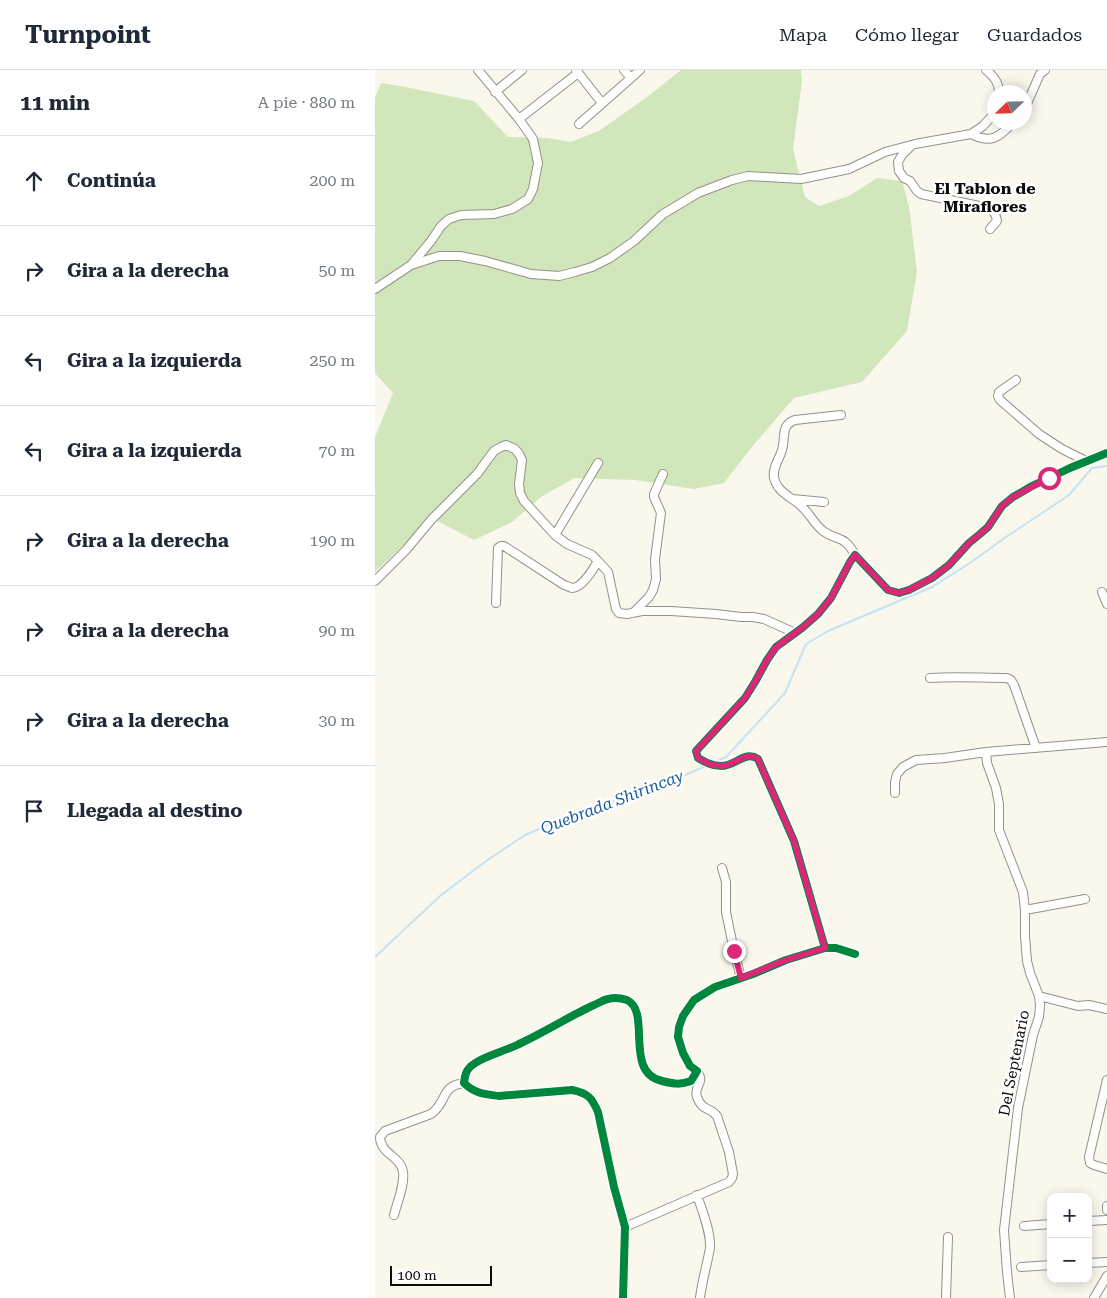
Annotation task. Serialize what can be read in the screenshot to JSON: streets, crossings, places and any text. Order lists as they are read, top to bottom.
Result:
{
  "streets": {
    "street": ["Del Septenario"]
  },
  "districts": ["El Tablon de Miraflores"],
  "water": ["Quebrada Shirincay"],
  "scale_bar": "100 m",
  "north": "bottom left",
  "page": {
    "header": "Turnpoint",
    "nav": ["Mapa", "Cómo llegar", "Guardados"],
    "heading": ["11 min", "A pie · 880 m"],
    "list": [
      ["Continúa", "200 m"],
      ["Gira a la derecha", "50 m"],
      ["Gira a la izquierda", "250 m"],
      ["Gira a la izquierda", "70 m"],
      ["Gira a la derecha", "190 m"],
      ["Gira a la derecha", "90 m"],
      ["Gira a la derecha", "30 m"],
      "Llegada al destino"
    ],
    "map_buttons": ["+", "−"],
    "scale": "100 m"
  }
}
